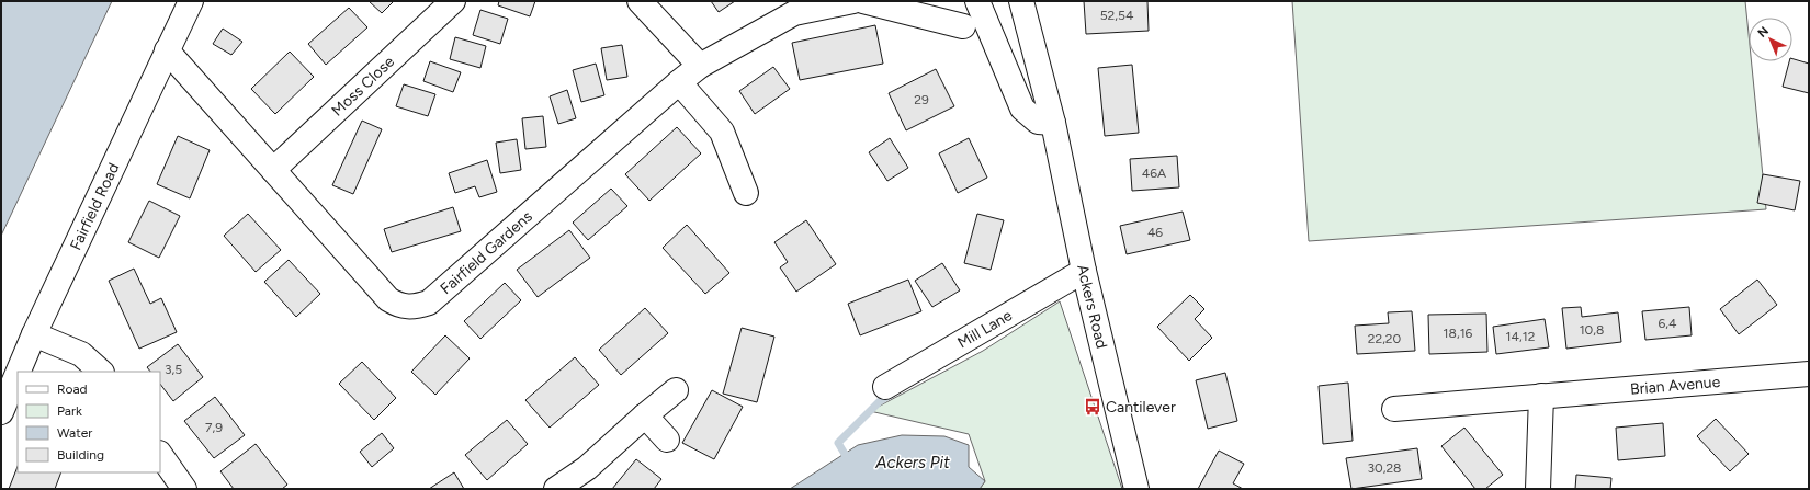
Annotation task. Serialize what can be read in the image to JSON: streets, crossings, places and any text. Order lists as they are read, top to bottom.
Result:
{
  "streets": {
    "street": [
      "Moss Close",
      "Fairfield Road",
      "Fairfield Gardens",
      "Ackers Road",
      "Mill Lane",
      "Brian Avenue"
    ]
  },
  "crossings": [
    ["Moss Close", "Fairfield Gardens"],
    ["Fairfield Road", "Fairfield Gardens"],
    ["Ackers Road", "Mill Lane"]
  ],
  "water": ["Ackers Pit"],
  "places": {
    "bus stop": ["Cantilever"]
  },
  "house_numbers": [
    "52,54",
    "29",
    "46A",
    "46",
    "6,4",
    "10,8",
    "18,16",
    "14,12",
    "22,20",
    "3,5",
    "7,9",
    "30,28"
  ],
  "legend": [
    "Road",
    "Park",
    "Water",
    "Building"
  ],
  "north": "top left"
}
